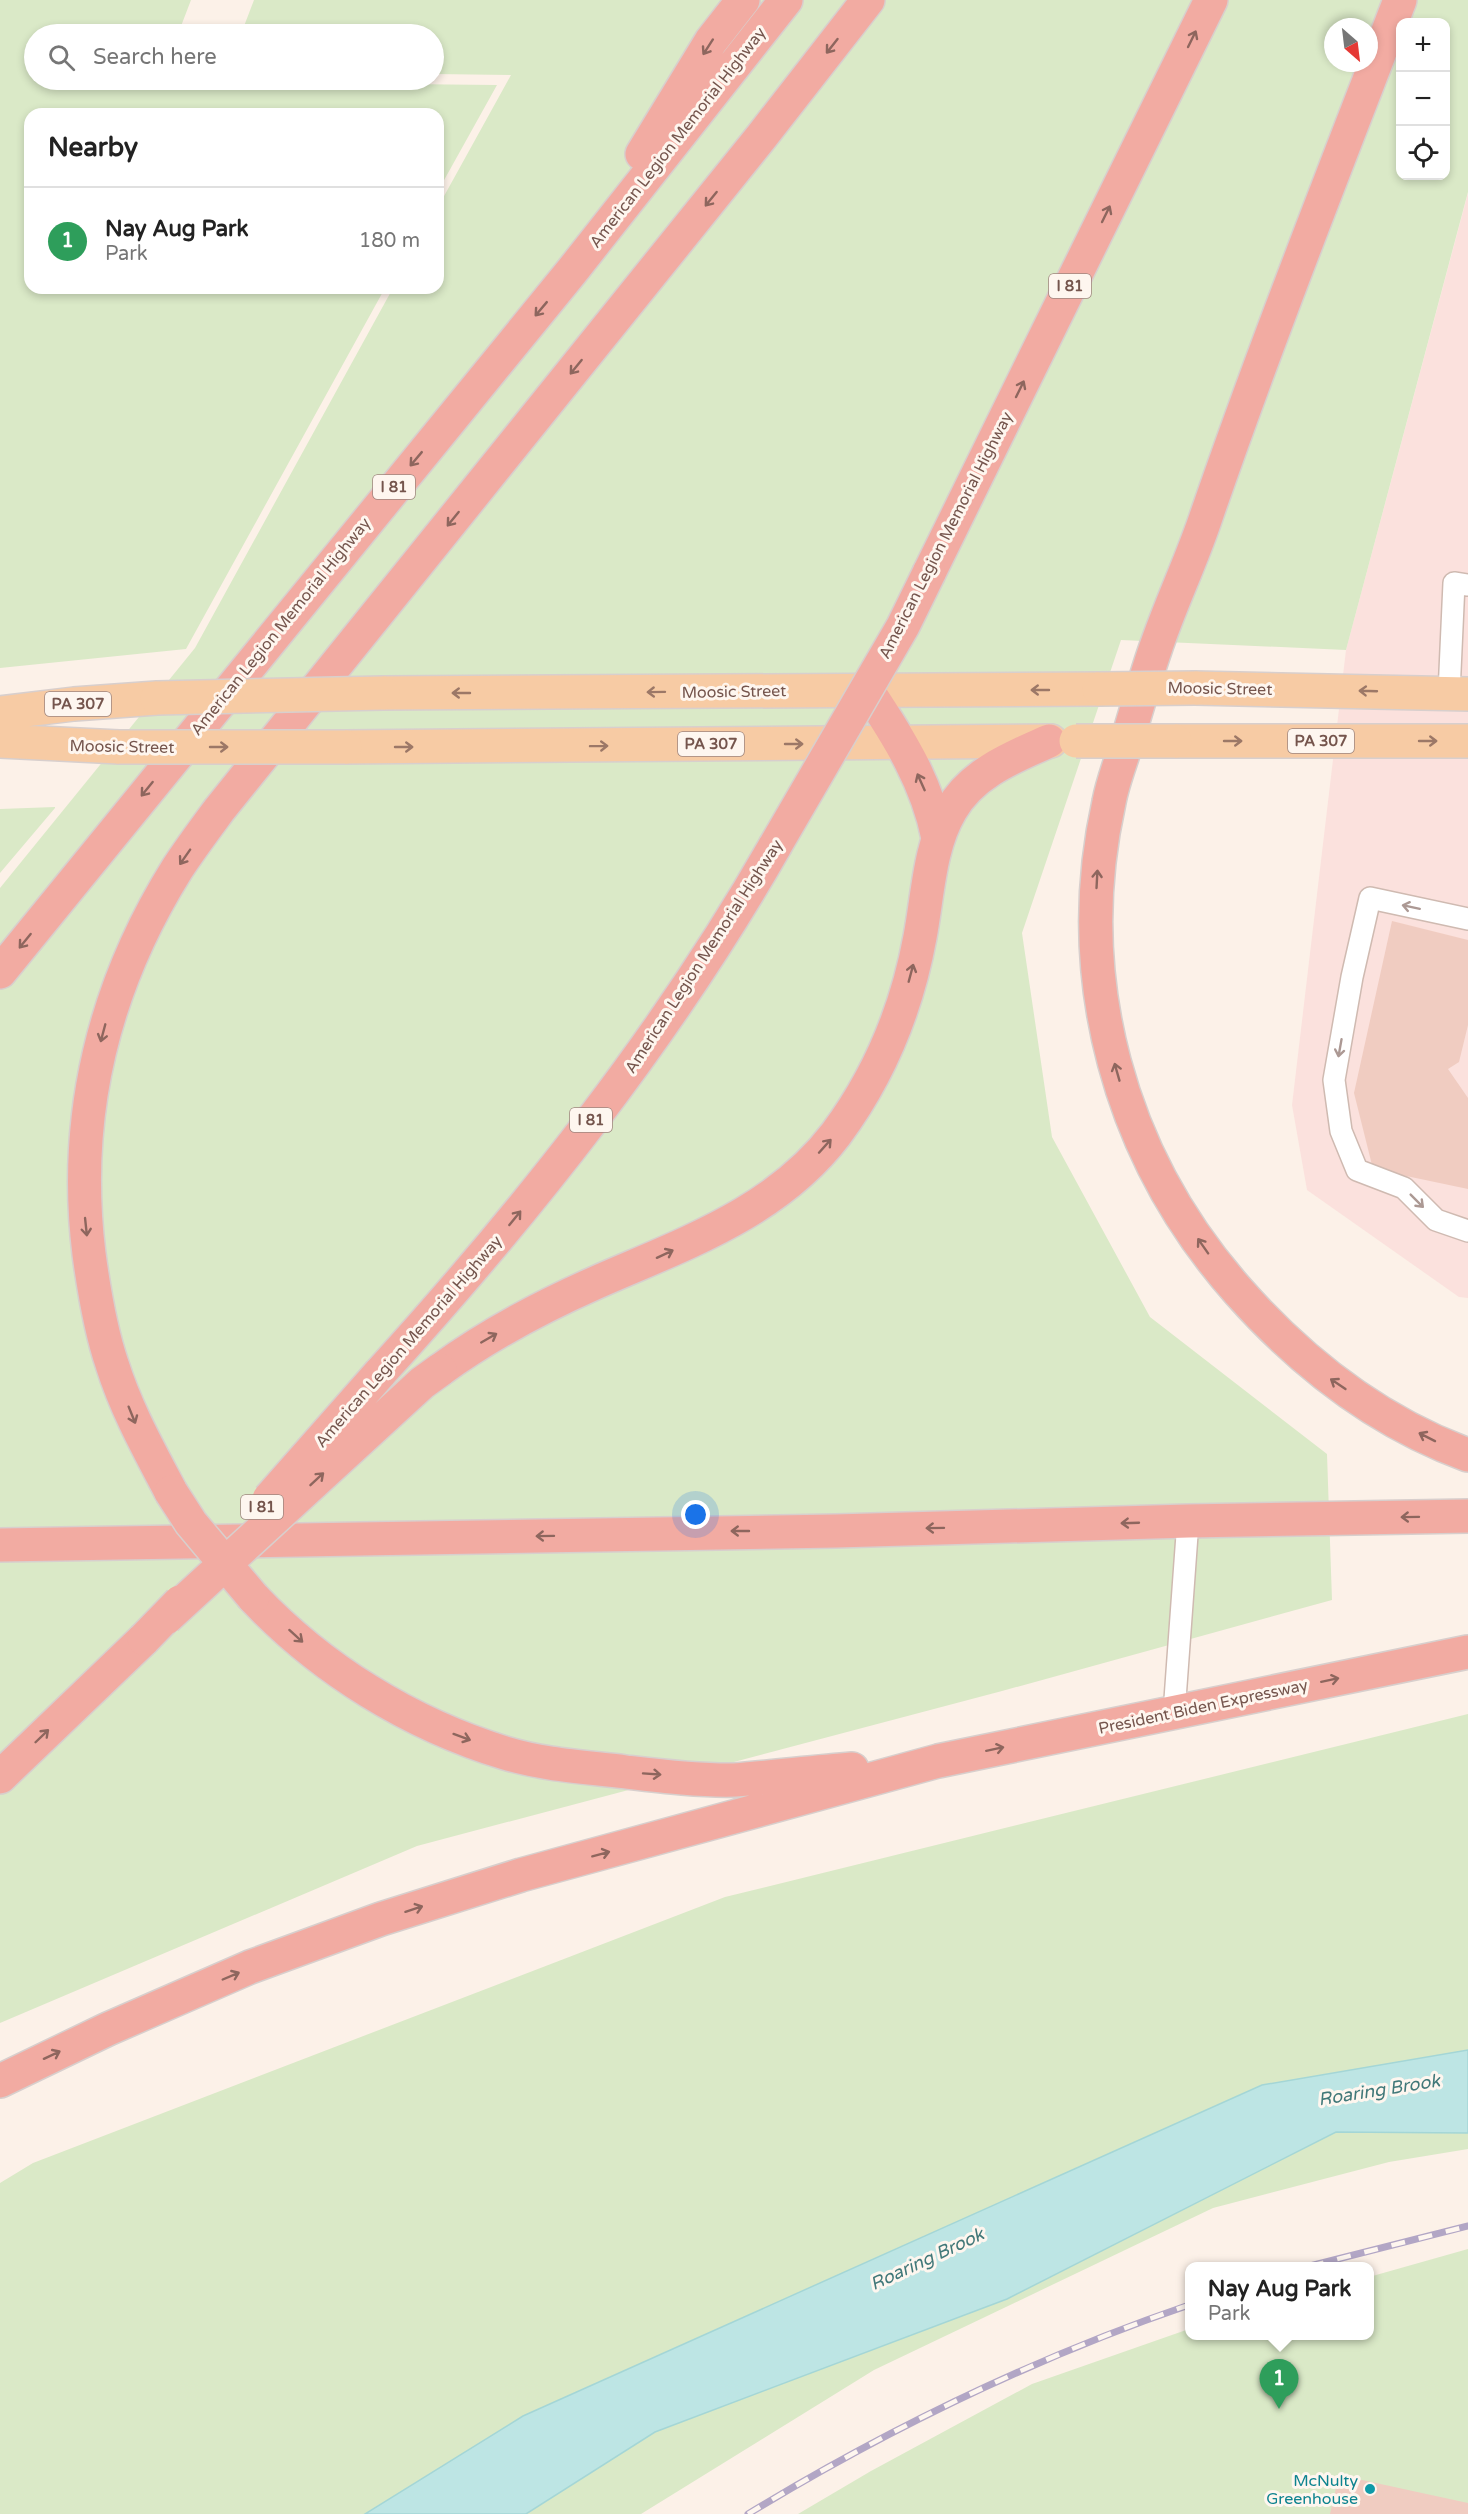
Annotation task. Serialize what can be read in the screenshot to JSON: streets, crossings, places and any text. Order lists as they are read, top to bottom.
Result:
{
  "streets": {
    "highway": ["American Legion Memorial Highway", "I 81", "President Biden Expressway"],
    "main road": ["Moosic Street", "PA 307"]
  },
  "water": ["Roaring Brook"],
  "places": ["McNulty Greenhouse"],
  "north": "bottom right",
  "page": {
    "map_buttons": ["+", "−"],
    "search": "Search here",
    "heading": "Nearby",
    "list": [
      {
        "mark": "1",
        "name": "Nay Aug Park",
        "note": "Park",
        "value": "180 m"
      }
    ],
    "popup": ["Nay Aug Park", "Park"],
    "pins": "1"
  }
}
